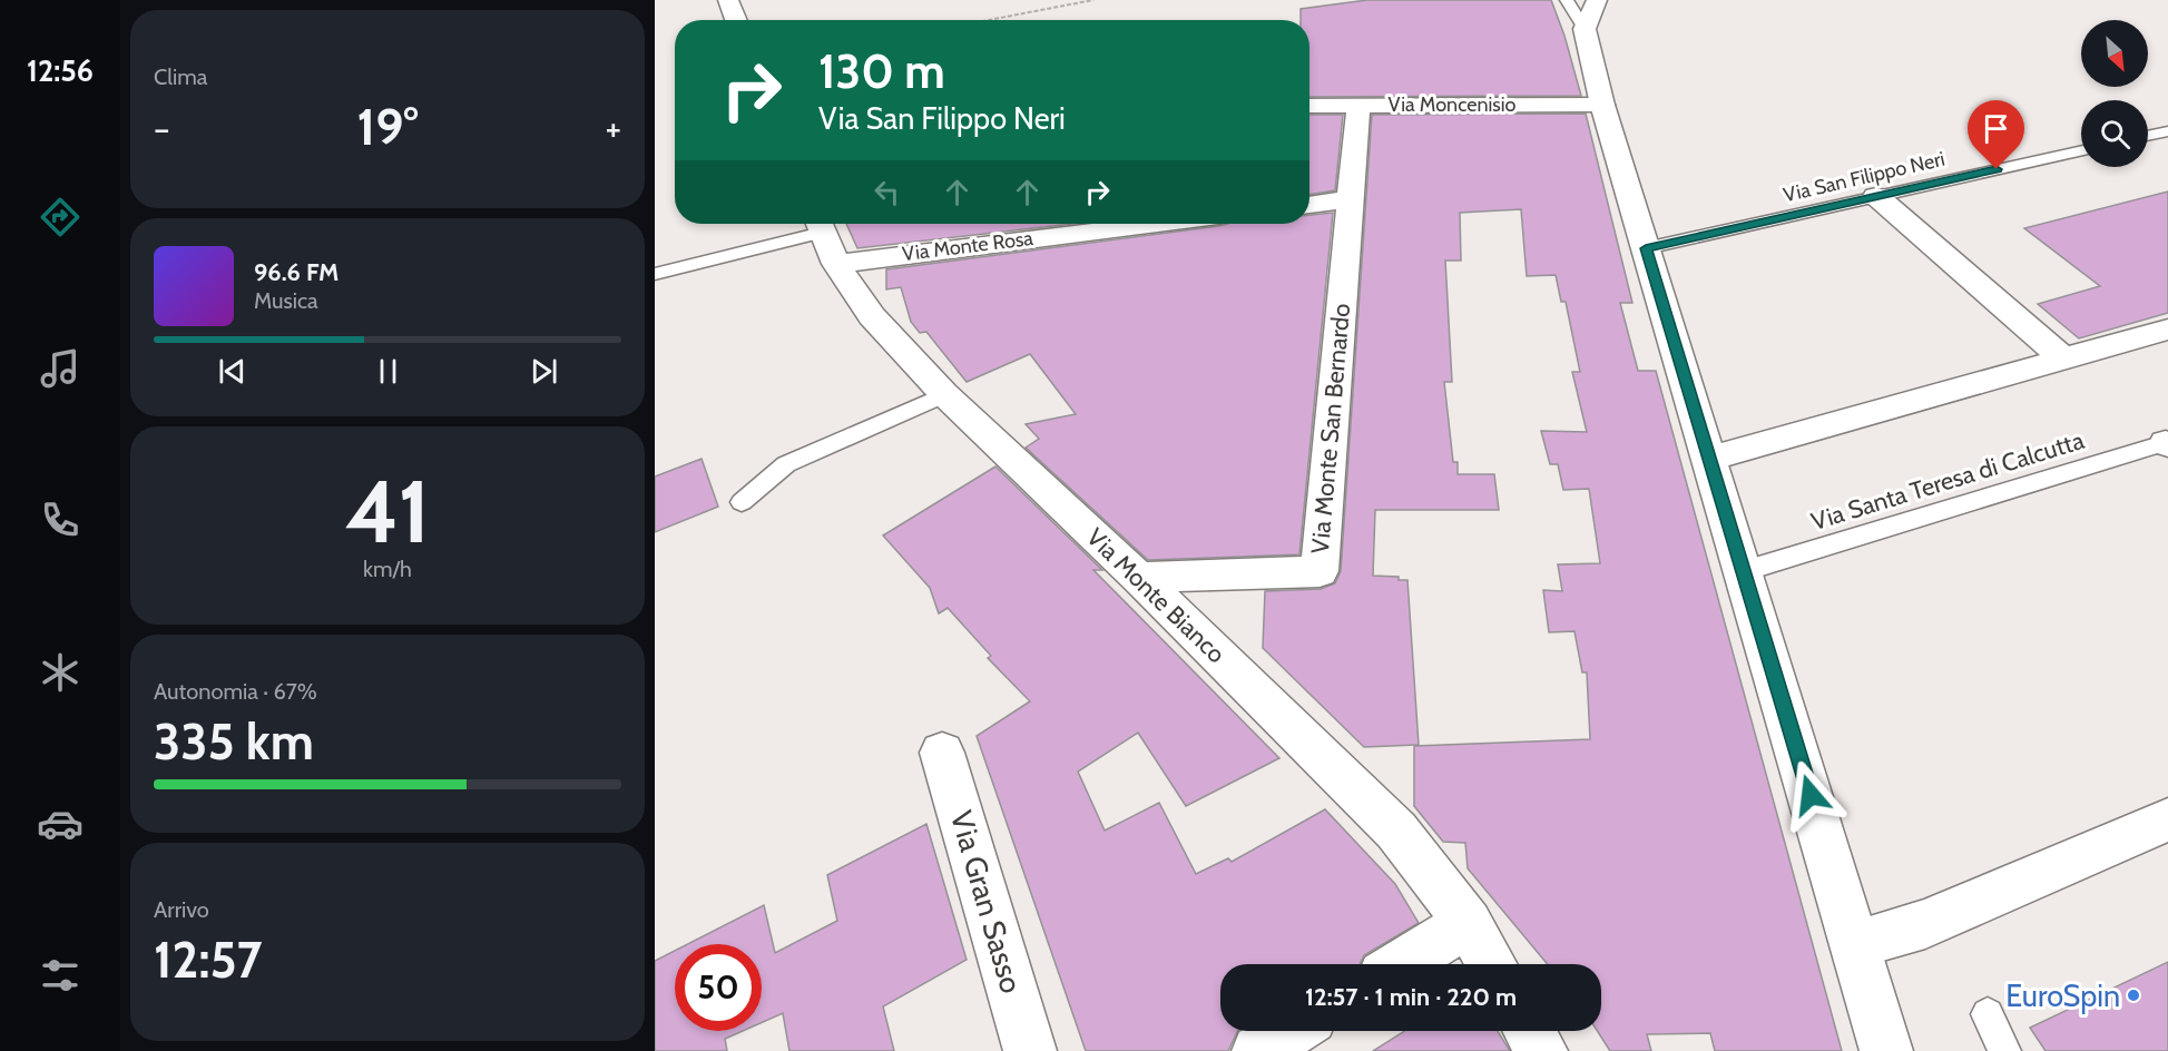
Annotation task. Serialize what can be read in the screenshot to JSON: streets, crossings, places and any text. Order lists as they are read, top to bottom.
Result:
{
  "streets": {
    "street": [
      "Via Moncenisio",
      "Via Monte Rosa",
      "Via Monte San Bernardo",
      "Via Monte Bianco",
      "Via Gran Sasso"
    ],
    "lane": ["Via San Filippo Neri", "Via Santa Teresa di Calcutta"]
  },
  "crossings": [
    ["Via Moncenisio", "Via Monte San Bernardo"],
    ["Via Monte Rosa", "Via Monte Bianco"],
    ["Via Monte San Bernardo", "Via Monte Bianco"]
  ],
  "places": ["EuroSpin"],
  "north": "bottom right",
  "page": {
    "tabs": "12:56",
    "tile": [
      "Clima",
      ["41", "km/h"],
      ["Autonomia · 67%", "335 km"],
      ["Arrivo", "12:57"]
    ],
    "turn": ["130 m", "Via San Filippo Neri"],
    "heat": ["−", "19°", "+"],
    "song": ["96.6 FM", "Musica"],
    "limit": "50",
    "trip": "12:57 · 1 min · 220 m"
  }
}
